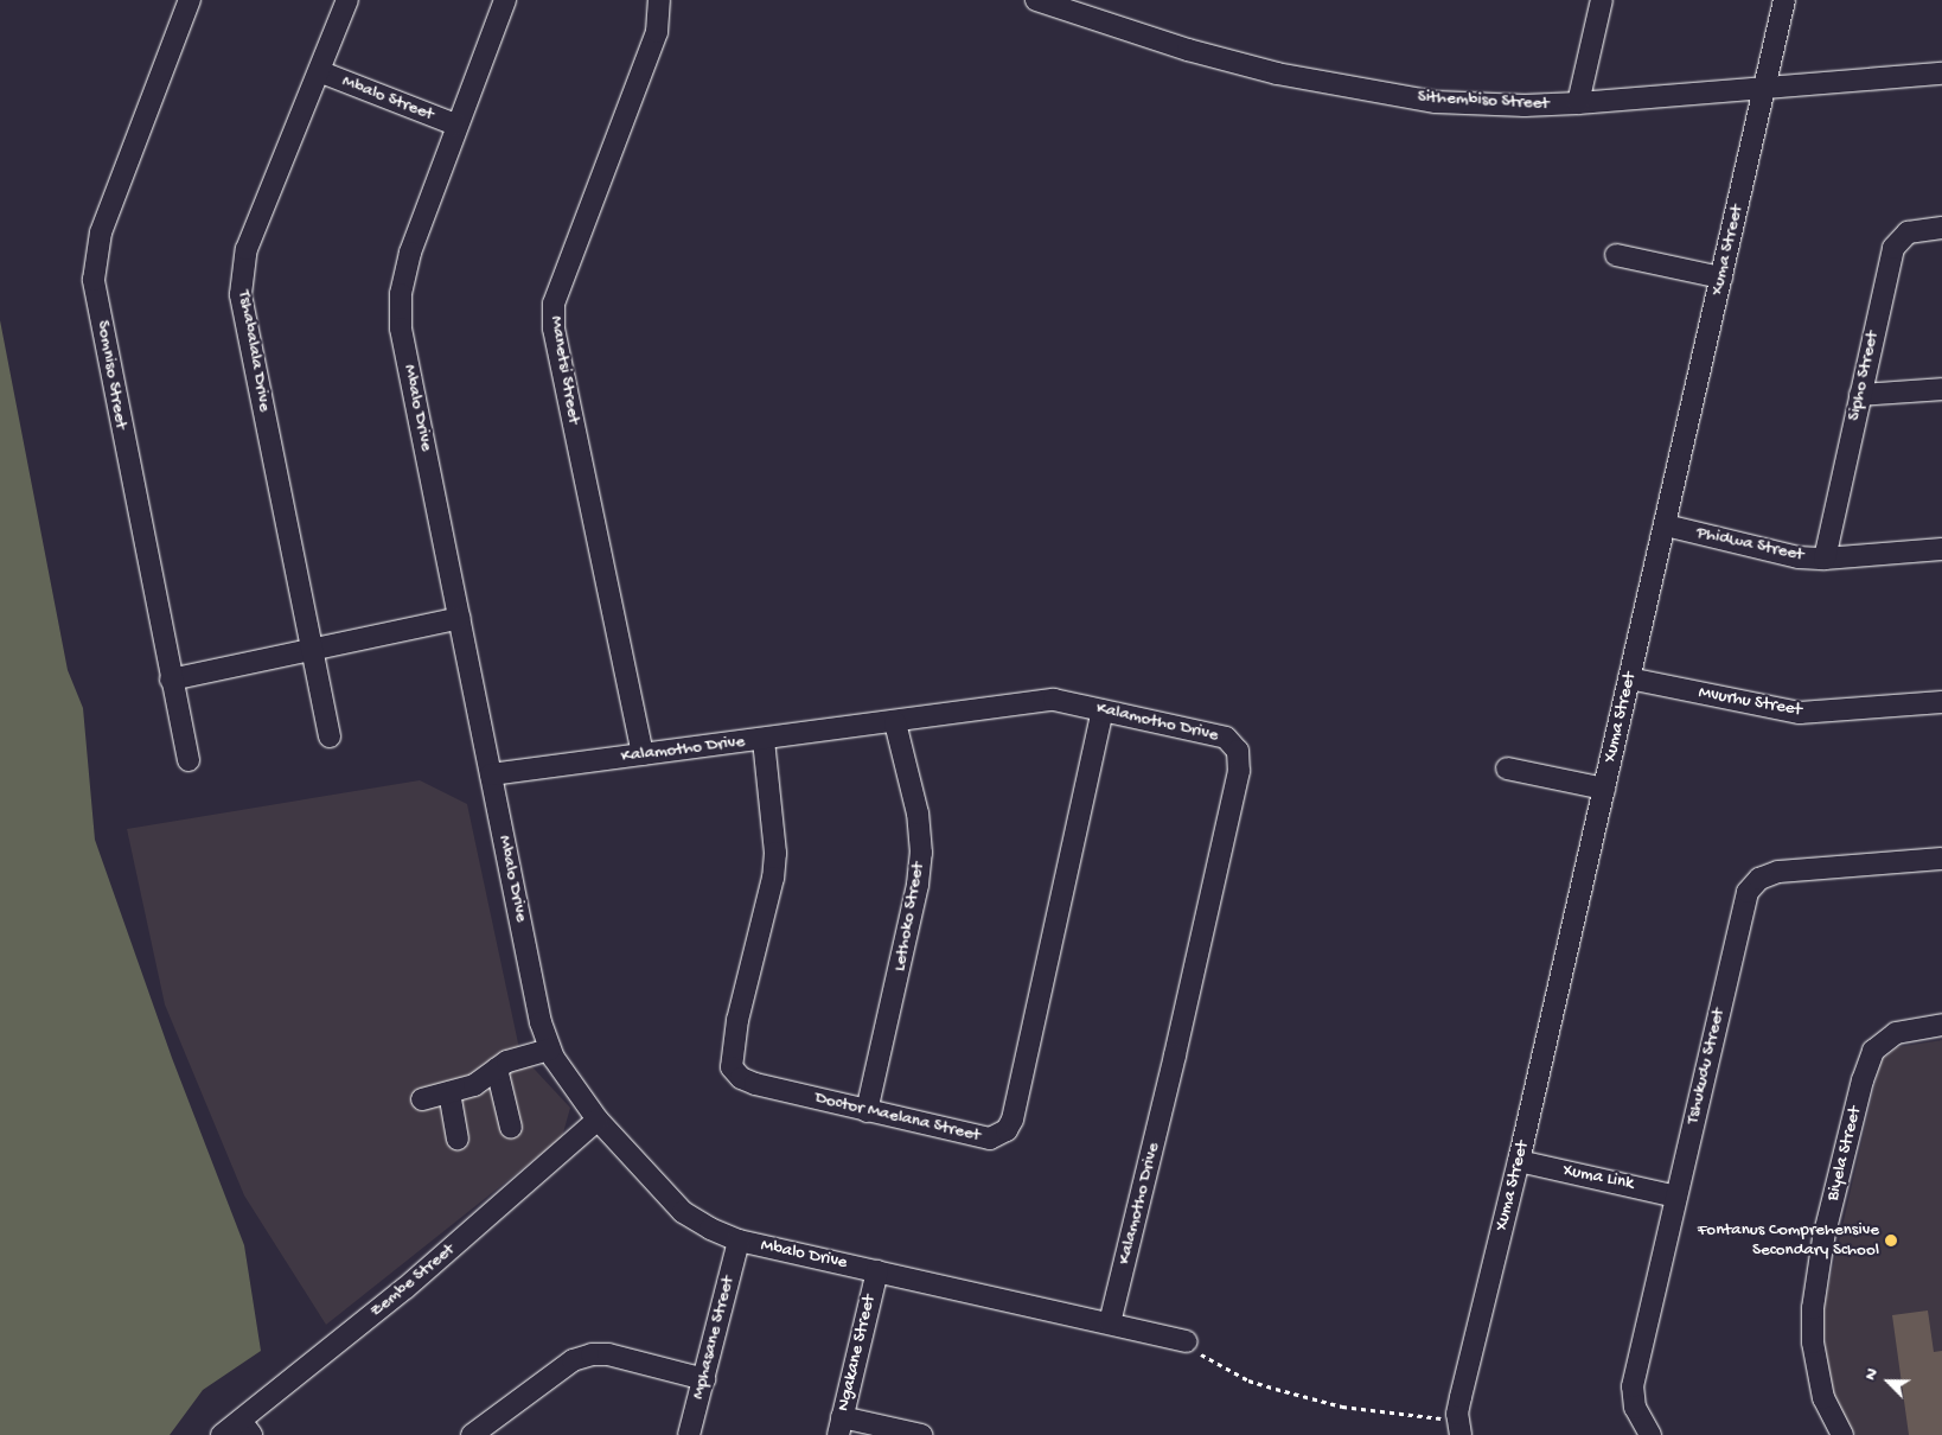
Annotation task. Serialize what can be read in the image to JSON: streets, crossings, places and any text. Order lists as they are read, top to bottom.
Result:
{
  "streets": {
    "street": [
      "Mbalo Street",
      "Sithembiso Street",
      "Xuma Street",
      "Tshabalala Drive",
      "Manetsi Street",
      "Somniso Street",
      "Sipho Street",
      "Mbalo Drive",
      "Phidwa Street",
      "Mvurhu Street",
      "Kalamotho Drive",
      "Lethoko Street",
      "Tshukudu Street",
      "Doctor Maelana Street",
      "Biyela Street",
      "Xuma Link",
      "Zembe Street",
      "Mphasane Street",
      "Ngakane Street"
    ]
  },
  "crossings": [
    ["Mbalo Street", "Tshabalala Drive"],
    ["Mbalo Street", "Mbalo Drive"],
    ["Sithembiso Street", "Xuma Street"],
    ["Xuma Street", "Phidwa Street"],
    ["Xuma Street", "Mvurhu Street"],
    ["Xuma Street", "Xuma Link"],
    ["Manetsi Street", "Kalamotho Drive"],
    ["Sipho Street", "Phidwa Street"],
    ["Mbalo Drive", "Kalamotho Drive"],
    ["Mbalo Drive", "Zembe Street"],
    ["Mbalo Drive", "Mphasane Street"],
    ["Mbalo Drive", "Ngakane Street"],
    ["Kalamotho Drive", "Lethoko Street"],
    ["Kalamotho Drive", "Doctor Maelana Street"],
    ["Lethoko Street", "Doctor Maelana Street"],
    ["Tshukudu Street", "Xuma Link"]
  ],
  "places": ["Fontanus Comprehensive Secondary School"],
  "north": "top left"
}
